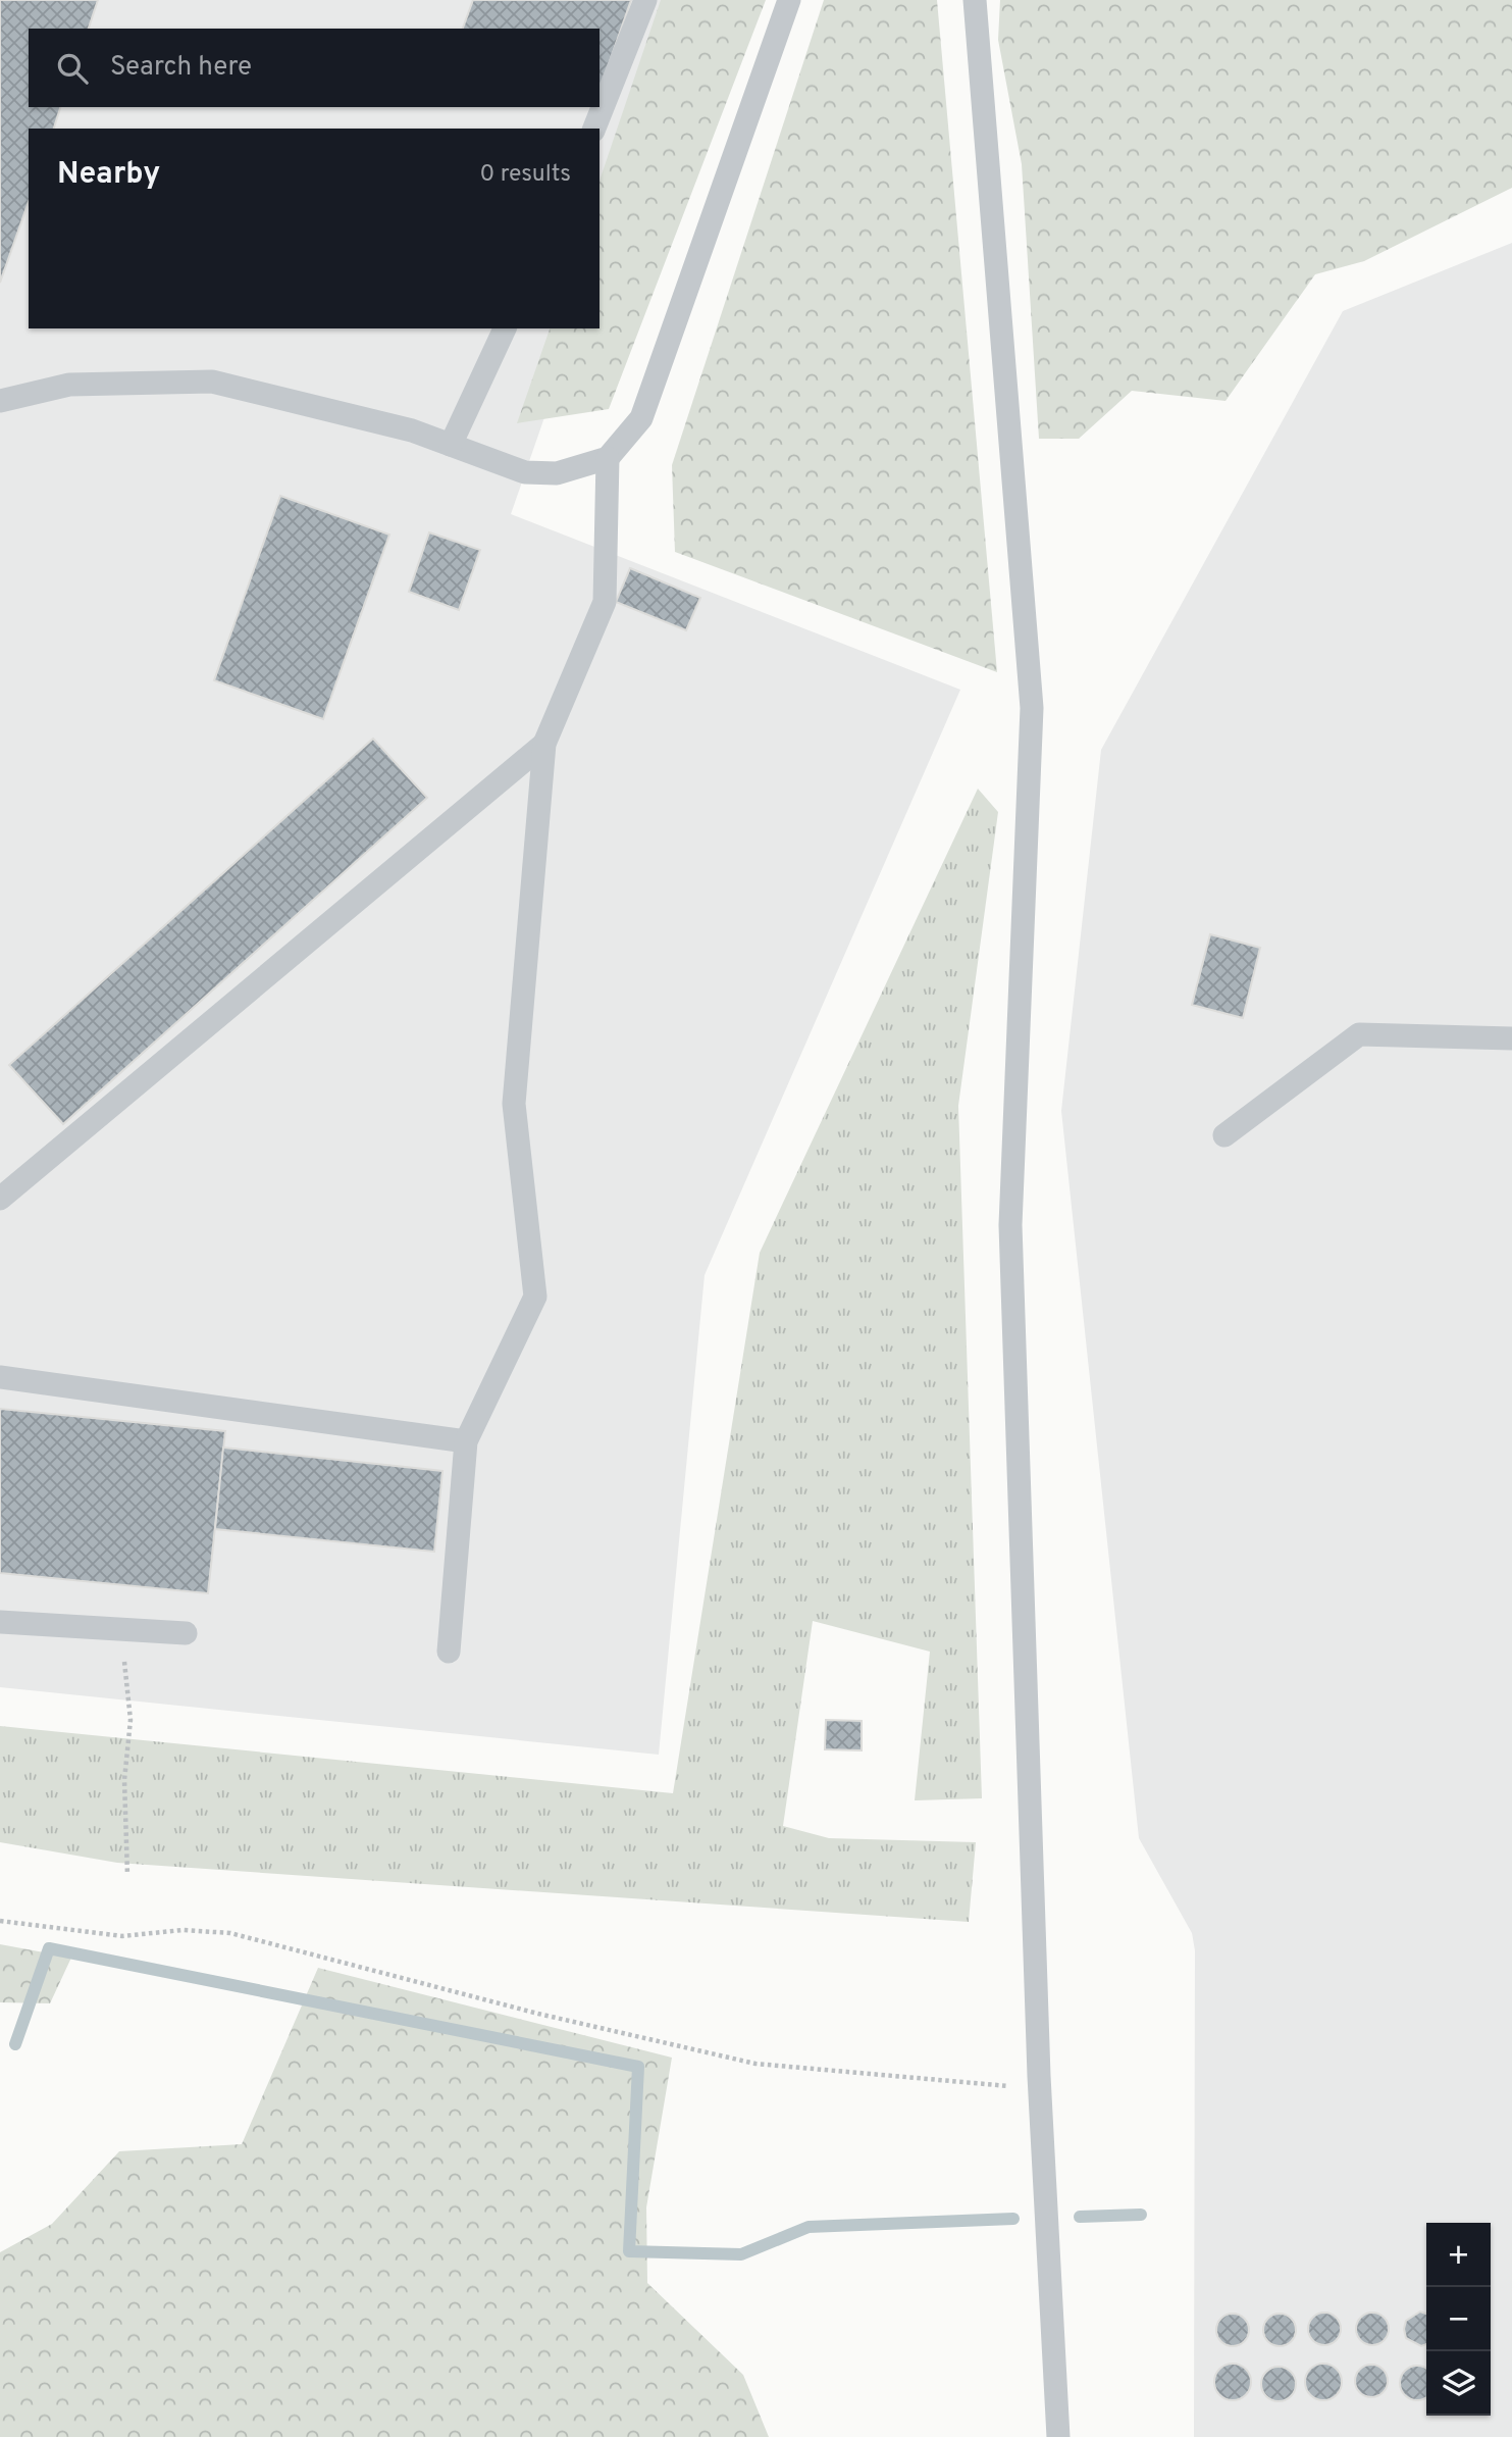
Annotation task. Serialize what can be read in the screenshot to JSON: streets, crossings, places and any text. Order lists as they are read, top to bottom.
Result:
{
  "page": {
    "search": "Search here",
    "heading": ["Nearby", "0 results"],
    "map_buttons": ["+", "−"]
  }
}
